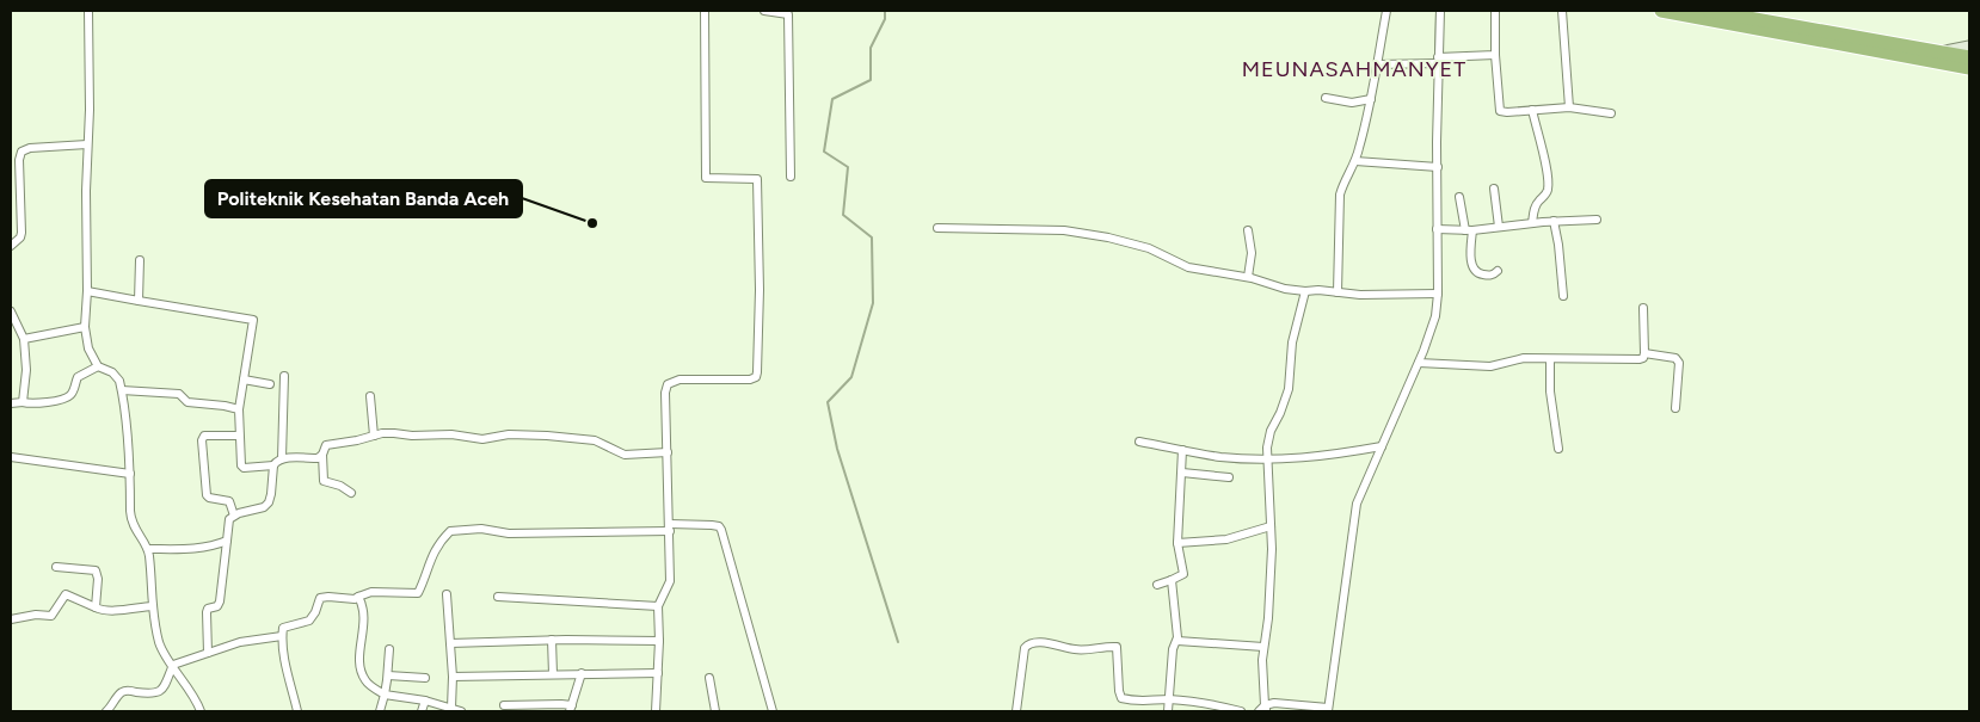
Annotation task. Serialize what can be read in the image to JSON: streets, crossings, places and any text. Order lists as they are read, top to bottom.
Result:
{
  "districts": ["MEUNASAHMANYET"],
  "places": ["Politeknik Kesehatan Banda Aceh"]
}
